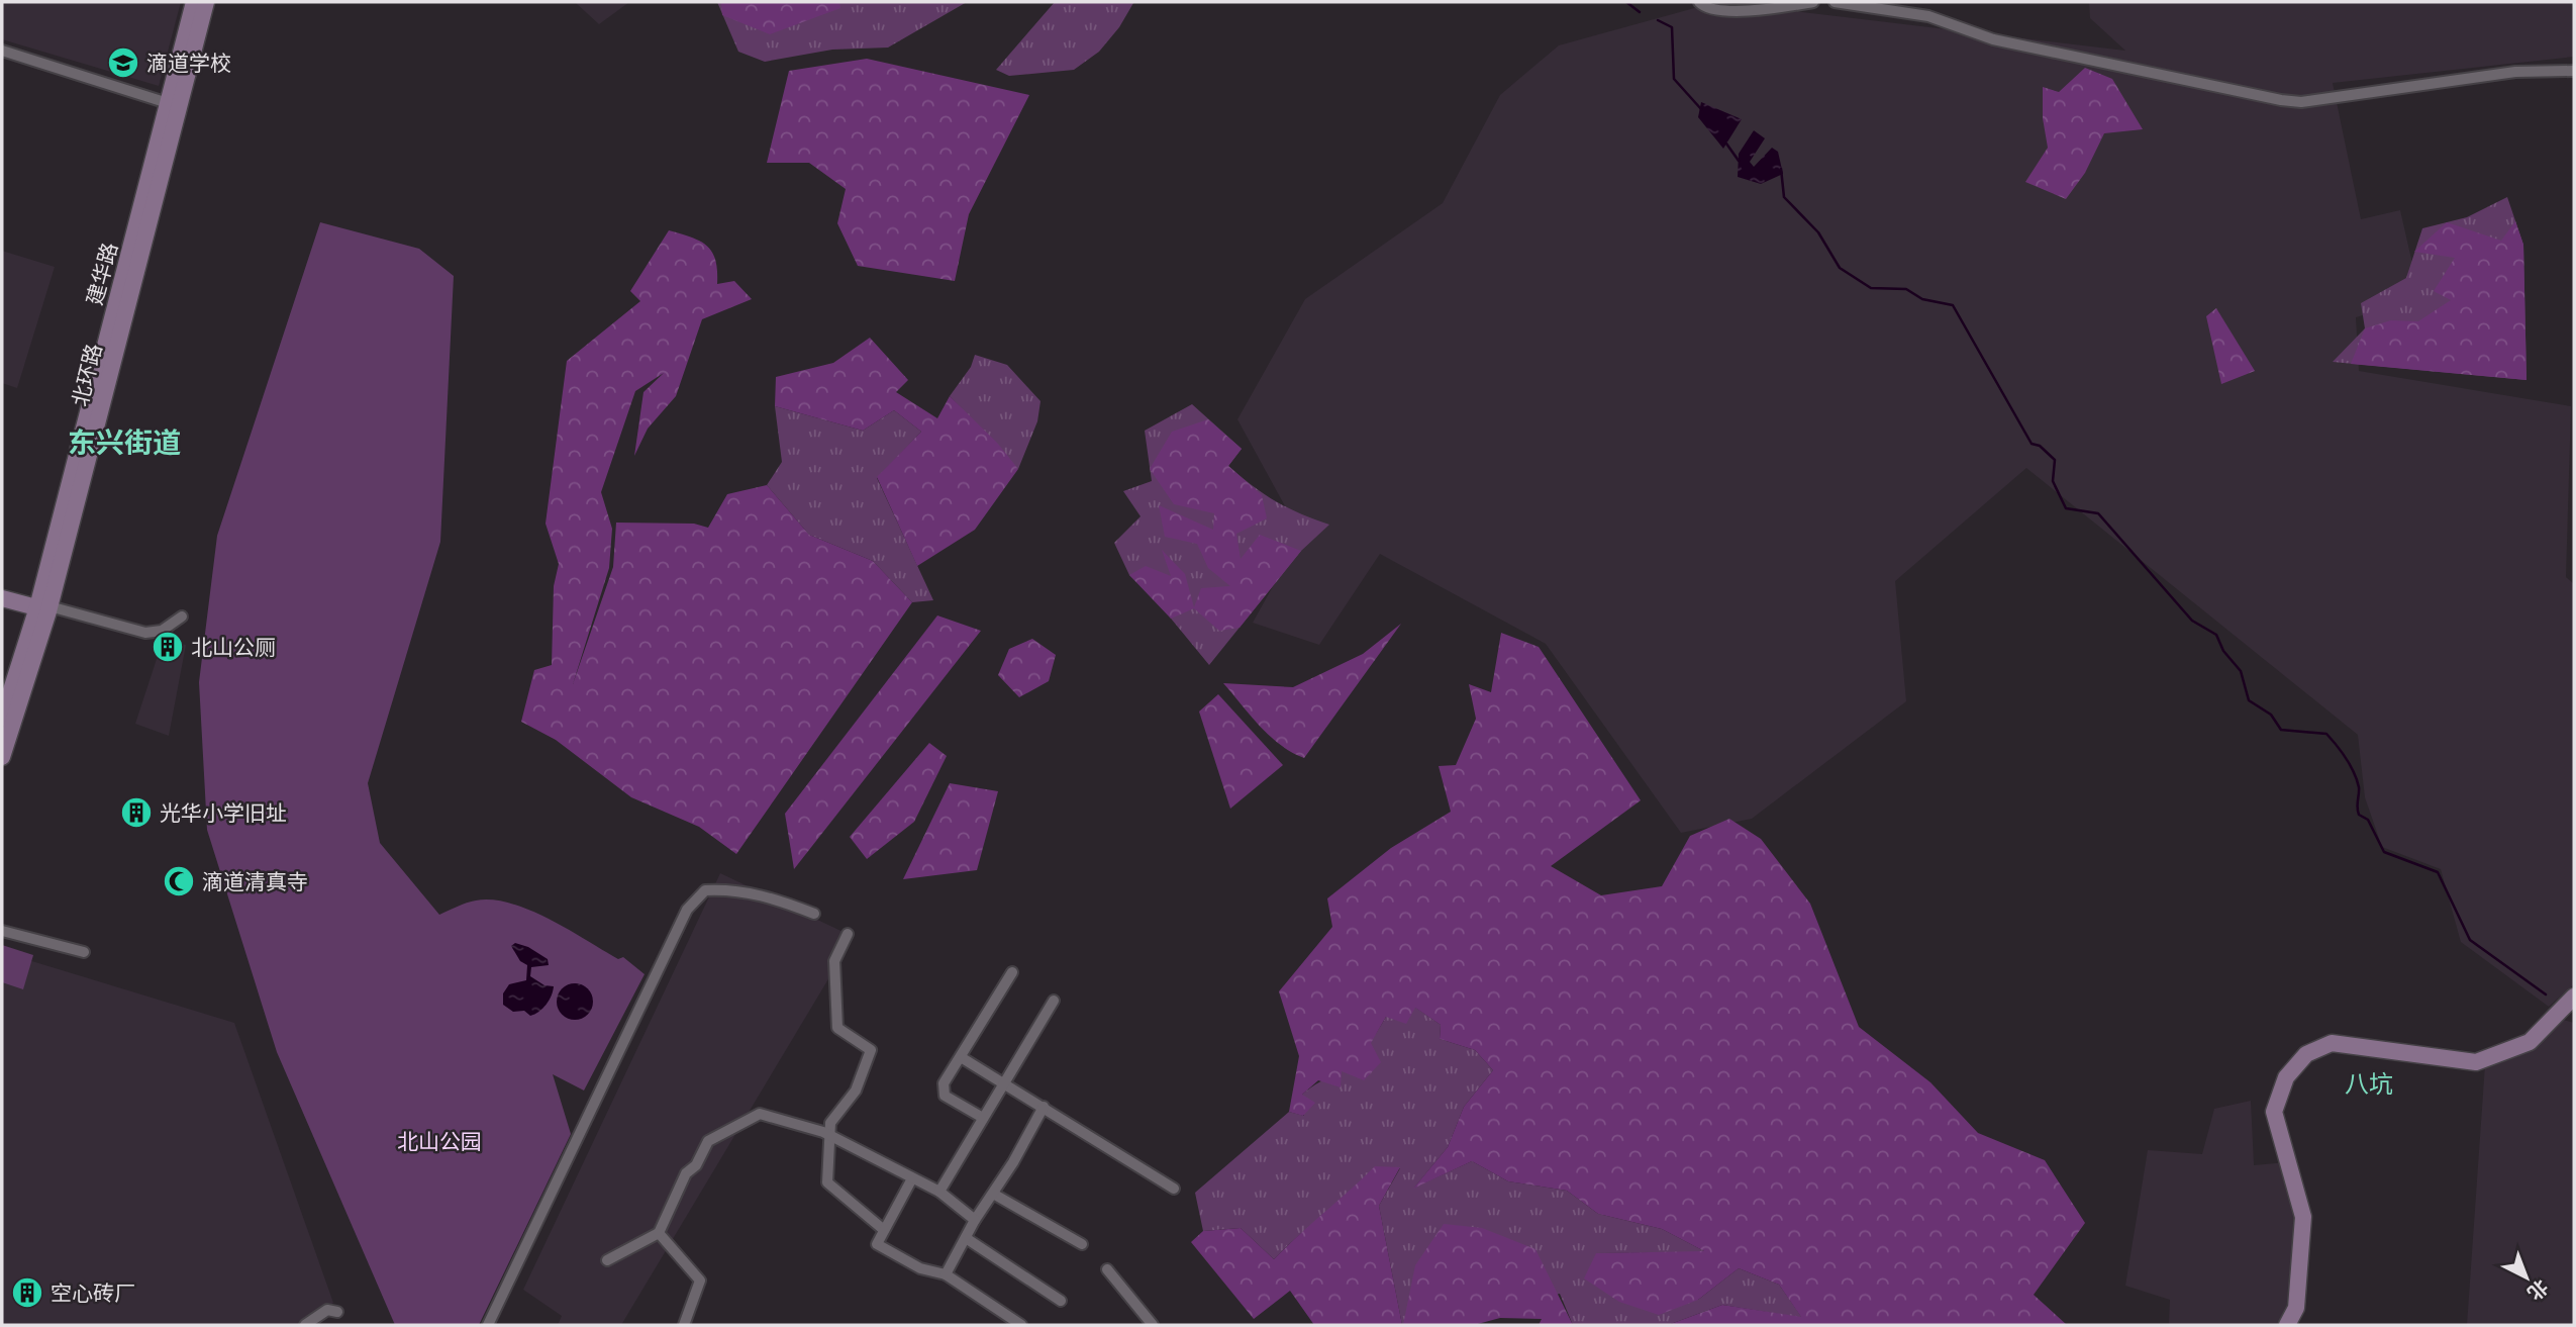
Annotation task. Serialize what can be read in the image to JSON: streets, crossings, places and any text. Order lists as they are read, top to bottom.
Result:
{
  "streets": {
    "street": ["建华路", "北环路"]
  },
  "crossings": [
    ["建华路", "北环路"]
  ],
  "districts": ["东兴街道", "八坑"],
  "parks": ["北山公园"],
  "places": {
    "school or university": ["滴道学校"],
    "building": ["北山公厕", "光华小学旧址", "空心砖厂"],
    "mosque": ["滴道清真寺"]
  },
  "north": "bottom right"
}
